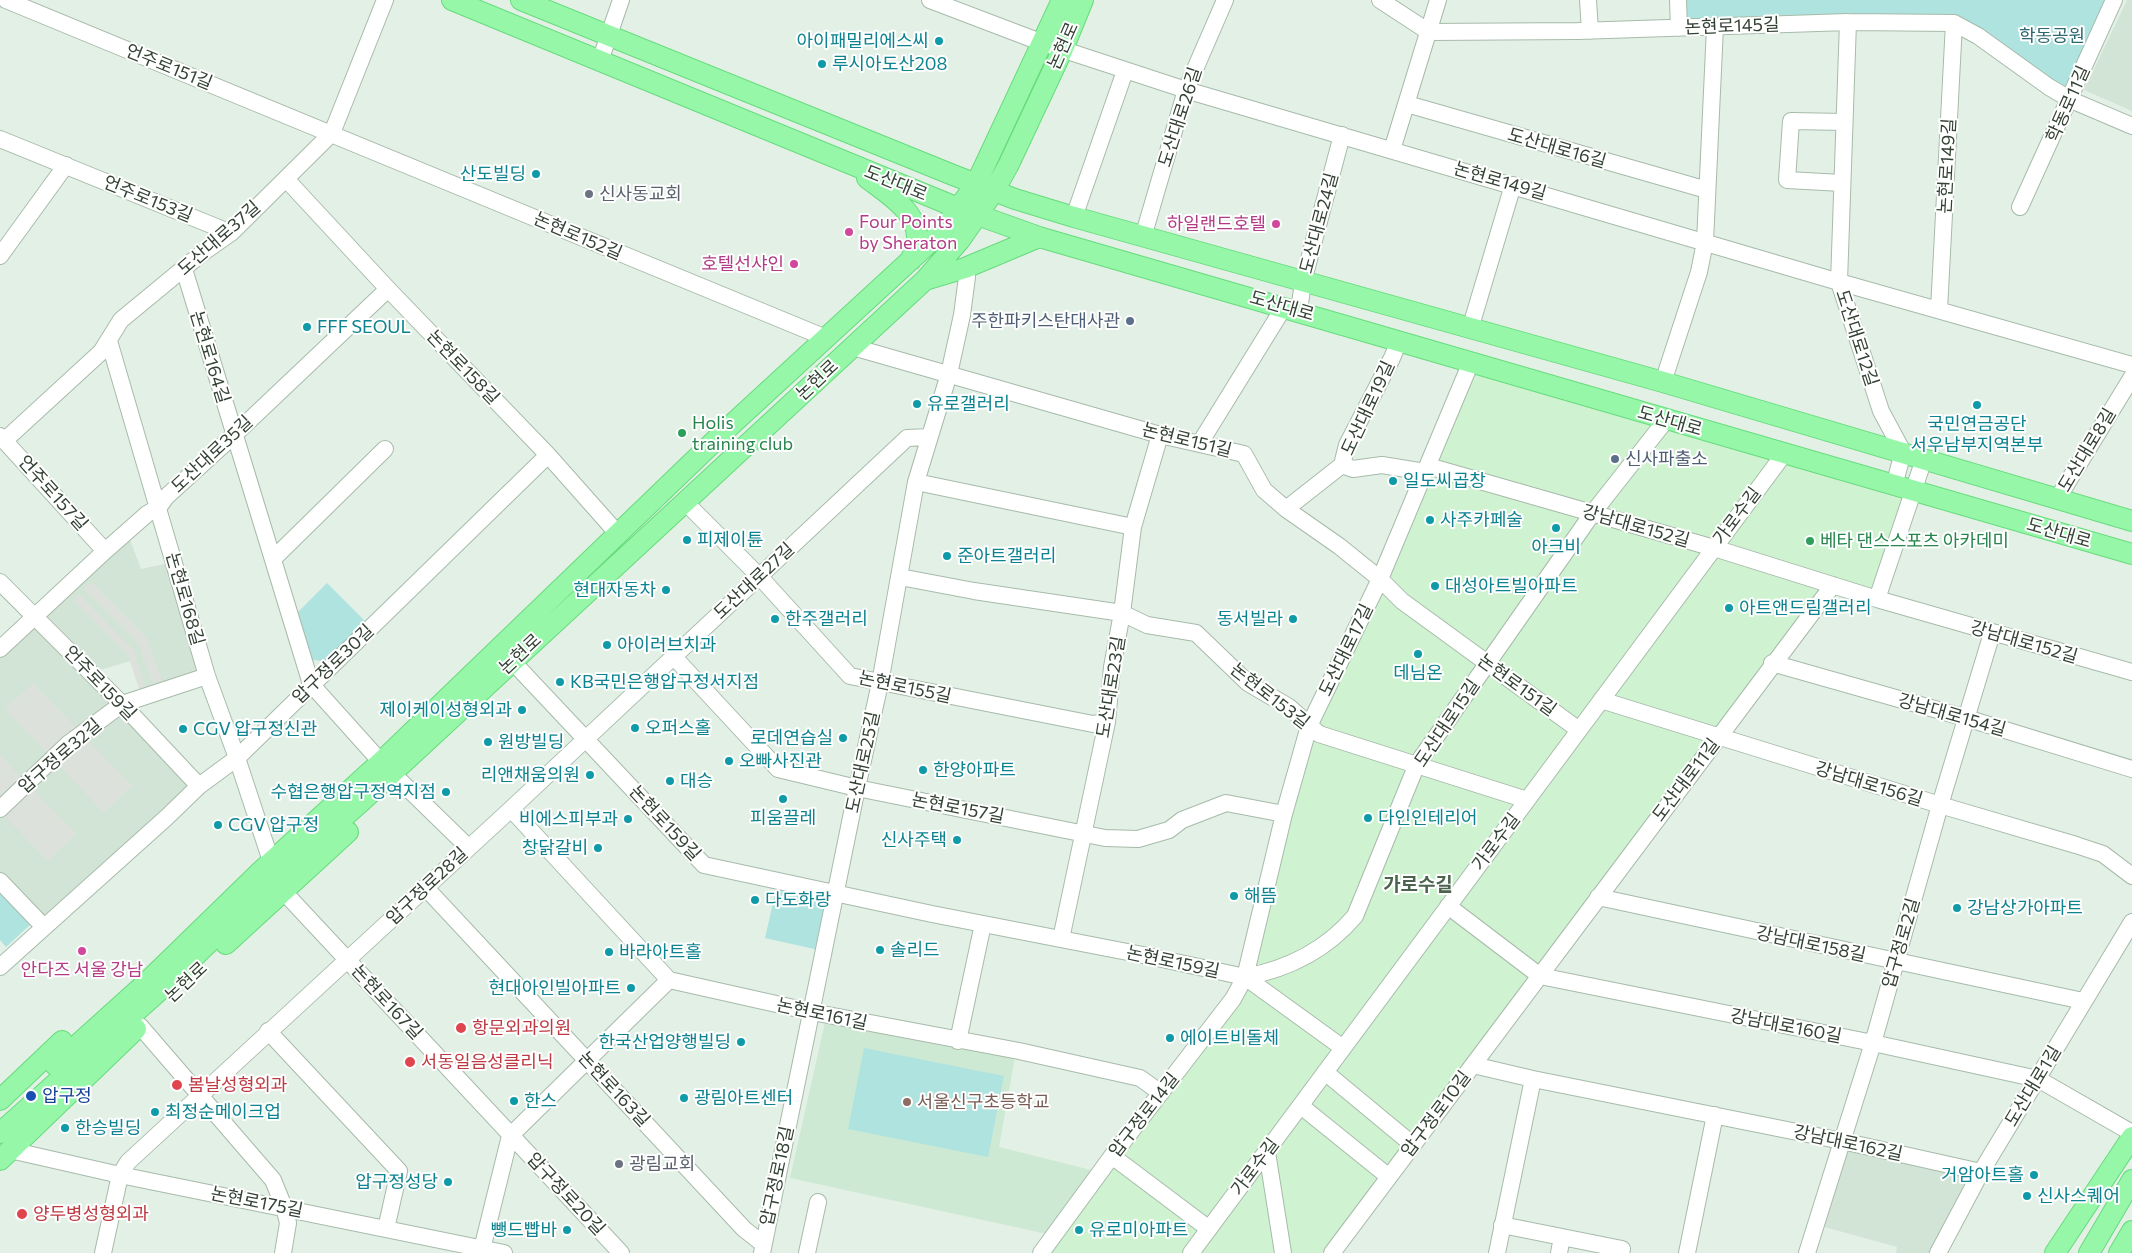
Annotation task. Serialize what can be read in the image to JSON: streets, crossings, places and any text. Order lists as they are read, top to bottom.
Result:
{
  "streets": {
    "main road": ["논현로", "도산대로"],
    "street": [
      "논현로145길",
      "언주로151길",
      "학동로11길",
      "도산대로26길",
      "도산대로16길",
      "논현로149길",
      "언주로153길",
      "도산대로24길",
      "논현로152길",
      "도산대로37길",
      "도산대로12길",
      "논현로164길",
      "논현로158길",
      "도산대로19길",
      "논현로151길",
      "도산대로8길",
      "도산대로35길",
      "언주로157길",
      "가로수길",
      "강남대로152길",
      "도산대로27길",
      "논현로168길",
      "도산대로17길",
      "압구정로30길",
      "언주로159길",
      "논현로155길",
      "도산대로23길",
      "논현로153길",
      "강남대로154길",
      "도산대로15길",
      "압구정로32길",
      "도산대로25길",
      "도산대로11길",
      "강남대로156길",
      "논현로157길",
      "논현로159길",
      "압구정로28길",
      "압구정로2길",
      "강남대로158길",
      "논현로167길",
      "논현로161길",
      "강남대로160길",
      "도산대로1길",
      "논현로163길",
      "압구정로10길",
      "압구정로14길",
      "강남대로162길",
      "압구정로18길",
      "압구정로20길",
      "논현로175길"
    ]
  },
  "crossings": [
    ["논현로145길", "학동로11길"],
    ["논현로145길", "논현로149길"],
    ["논현로145길", "도산대로12길"],
    ["논현로", "논현로149길"],
    ["논현로", "도산대로"],
    ["논현로", "논현로152길"],
    ["논현로", "논현로164길"],
    ["논현로", "논현로158길"],
    ["논현로", "논현로151길"],
    ["논현로", "논현로168길"],
    ["논현로", "논현로155길"],
    ["논현로", "논현로159길"],
    ["논현로", "논현로167길"],
    ["논현로", "논현로175길"],
    ["언주로151길", "논현로152길"],
    ["언주로151길", "도산대로37길"],
    ["도산대로26길", "논현로149길"],
    ["도산대로26길", "도산대로"],
    ["논현로149길", "도산대로24길"],
    ["논현로149길", "도산대로12길"],
    ["도산대로", "도산대로24길"],
    ["도산대로", "도산대로12길"],
    ["도산대로", "도산대로19길"],
    ["도산대로", "도산대로8길"],
    ["도산대로", "가로수길"],
    ["도산대로", "도산대로17길"],
    ["도산대로", "도산대로15길"],
    ["언주로153길", "도산대로37길"],
    ["논현로152길", "도산대로37길"],
    ["도산대로37길", "논현로164길"],
    ["도산대로37길", "논현로158길"],
    ["도산대로37길", "언주로157길"],
    ["도산대로37길", "논현로168길"],
    ["논현로164길", "도산대로35길"],
    ["논현로164길", "압구정로30길"],
    ["논현로158길", "도산대로35길"],
    ["논현로158길", "압구정로30길"],
    ["도산대로19길", "논현로151길"],
    ["도산대로19길", "강남대로152길"],
    ["논현로151길", "가로수길"],
    ["논현로151길", "도산대로17길"],
    ["논현로151길", "도산대로23길"],
    ["논현로151길", "도산대로15길"],
    ["논현로151길", "도산대로25길"],
    ["도산대로35길", "언주로157길"],
    ["도산대로35길", "논현로168길"],
    ["도산대로35길", "언주로159길"],
    ["가로수길", "강남대로152길"],
    ["가로수길", "논현로153길"],
    ["가로수길", "강남대로156길"],
    ["가로수길", "논현로159길"],
    ["가로수길", "강남대로160길"],
    ["강남대로152길", "도산대로17길"],
    ["강남대로152길", "도산대로15길"],
    ["강남대로152길", "도산대로11길"],
    ["강남대로152길", "압구정로2길"],
    ["도산대로27길", "논현로155길"],
    ["도산대로27길", "도산대로25길"],
    ["도산대로27길", "논현로157길"],
    ["도산대로27길", "논현로159길"],
    ["도산대로27길", "압구정로28길"],
    ["논현로168길", "압구정로30길"],
    ["논현로168길", "압구정로32길"],
    ["도산대로17길", "논현로153길"],
    ["도산대로17길", "도산대로15길"],
    ["도산대로17길", "논현로157길"],
    ["도산대로17길", "논현로159길"],
    ["도산대로17길", "압구정로14길"],
    ["압구정로30길", "언주로159길"],
    ["언주로159길", "압구정로32길"],
    ["논현로155길", "도산대로23길"],
    ["논현로155길", "도산대로25길"],
    ["도산대로23길", "논현로153길"],
    ["도산대로23길", "논현로157길"],
    ["도산대로23길", "논현로159길"],
    ["논현로153길", "도산대로15길"],
    ["논현로153길", "도산대로25길"],
    ["강남대로154길", "도산대로11길"],
    ["강남대로154길", "압구정로2길"],
    ["도산대로15길", "논현로159길"],
    ["도산대로15길", "압구정로14길"],
    ["도산대로25길", "논현로157길"],
    ["도산대로25길", "논현로159길"],
    ["도산대로25길", "압구정로18길"],
    ["도산대로11길", "강남대로156길"],
    ["도산대로11길", "강남대로158길"],
    ["도산대로11길", "강남대로160길"],
    ["도산대로11길", "압구정로10길"],
    ["강남대로156길", "압구정로2길"],
    ["논현로159길", "압구정로28길"],
    ["논현로159길", "압구정로14길"],
    ["논현로159길", "압구정로18길"],
    ["압구정로28길", "논현로167길"],
    ["압구정로28길", "논현로163길"],
    ["압구정로28길", "논현로175길"],
    ["압구정로2길", "강남대로158길"],
    ["압구정로2길", "강남대로160길"],
    ["압구정로2길", "강남대로162길"],
    ["강남대로158길", "도산대로1길"],
    ["논현로167길", "압구정로20길"],
    ["논현로161길", "압구정로14길"],
    ["논현로161길", "압구정로18길"],
    ["강남대로160길", "도산대로1길"],
    ["강남대로160길", "압구정로10길"],
    ["도산대로1길", "강남대로162길"],
    ["논현로163길", "압구정로18길"],
    ["압구정로10길", "강남대로162길"]
  ],
  "districts": ["가로수길"],
  "parks": ["학동공원"],
  "places": [
    "아이패밀리에스씨",
    "루시아도산208",
    "산도빌딩",
    "신사동교회",
    "하일랜드호텔",
    "Four Points by Sheraton",
    "호텔선샤인",
    "주한파키스탄대사관",
    "FFF SEOUL",
    "유로갤러리",
    "국민연금공단 서우남부지역본부",
    "Holis training club",
    "신사파출소",
    "일도씨곱창",
    "사주카페술",
    "아크비",
    "피제이튠",
    "베타 댄스스포츠 아카데미",
    "준아트갤러리",
    "대성아트빌아파트",
    "현대자동차",
    "아트앤드림갤러리",
    "한주갤러리",
    "동서빌라",
    "아이러브치과",
    "데님온",
    "KB국민은행압구정서지점",
    "제이케이성형외과",
    "오퍼스홀",
    "CGV 압구정신관",
    "로데연습실",
    "원방빌딩",
    "오빠사진관",
    "한양아파트",
    "리앤채움의원",
    "대승",
    "수협은행압구정역지점",
    "피움끌레",
    "다인인테리어",
    "비에스피부과",
    "CGV 압구정",
    "신사주택",
    "창닭갈비",
    "해뜸",
    "다도화랑",
    "강남상가아파트",
    "솔리드",
    "안다즈 서울 강남",
    "바라아트홀",
    "현대아인빌아파트",
    "항문외과의원",
    "에이트비돌체",
    "한국산업양행빌딩",
    "서동일음성클리닉",
    "봄날성형외과",
    "압구정",
    "광림아트센터",
    "한스",
    "서울신구초등학교",
    "최정순메이크업",
    "한승빌딩",
    "광림교회",
    "거암아트홀",
    "압구정성당",
    "신사스퀘어",
    "양두병성형외과",
    "뺑드빱바",
    "유로미아파트"
  ]
}
